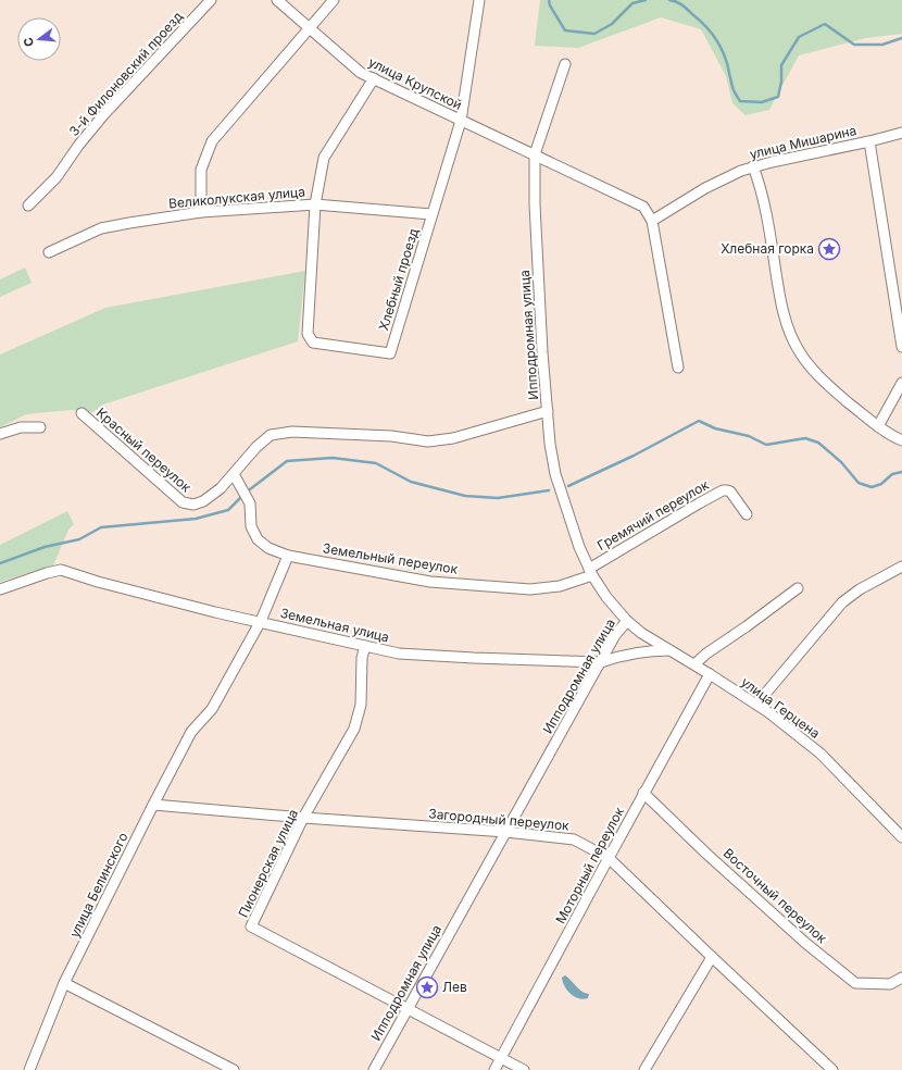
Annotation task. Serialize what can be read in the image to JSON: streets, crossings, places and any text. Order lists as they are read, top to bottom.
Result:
{
  "streets": {
    "street": [
      "3-й Филоновский проезд",
      "улица Крупской",
      "улица Мишарина",
      "Великолукская улица",
      "Хлебный проезд",
      "Ипподромная улица",
      "Красный переулок",
      "Гремячий переулок",
      "Земельный переулок",
      "Земельная улица",
      "улица Герцена",
      "Загородный переулок",
      "Пионерская улица",
      "Моторный переулок",
      "улица Белинского",
      "Восточный переулок"
    ]
  },
  "crossings": [
    ["улица Крупской", "Хлебный проезд"],
    ["улица Крупской", "Ипподромная улица"],
    ["Великолукская улица", "Хлебный проезд"],
    ["Ипподромная улица", "Красный переулок"],
    ["Ипподромная улица", "Гремячий переулок"],
    ["Ипподромная улица", "Земельный переулок"],
    ["Ипподромная улица", "Земельная улица"],
    ["Ипподромная улица", "улица Герцена"],
    ["Ипподромная улица", "Загородный переулок"],
    ["Ипподромная улица", "Пионерская улица"],
    ["Красный переулок", "Земельный переулок"],
    ["Гремячий переулок", "Земельный переулок"],
    ["Земельный переулок", "улица Белинского"],
    ["Земельная улица", "улица Герцена"],
    ["Земельная улица", "Пионерская улица"],
    ["Земельная улица", "улица Белинского"],
    ["улица Герцена", "Моторный переулок"],
    ["Загородный переулок", "Пионерская улица"],
    ["Загородный переулок", "Моторный переулок"],
    ["Загородный переулок", "улица Белинского"],
    ["Пионерская улица", "Моторный переулок"],
    ["Моторный переулок", "Восточный переулок"]
  ],
  "places": {
    "place": ["Хлебная горка", "Лев"]
  },
  "north": "left"
}
